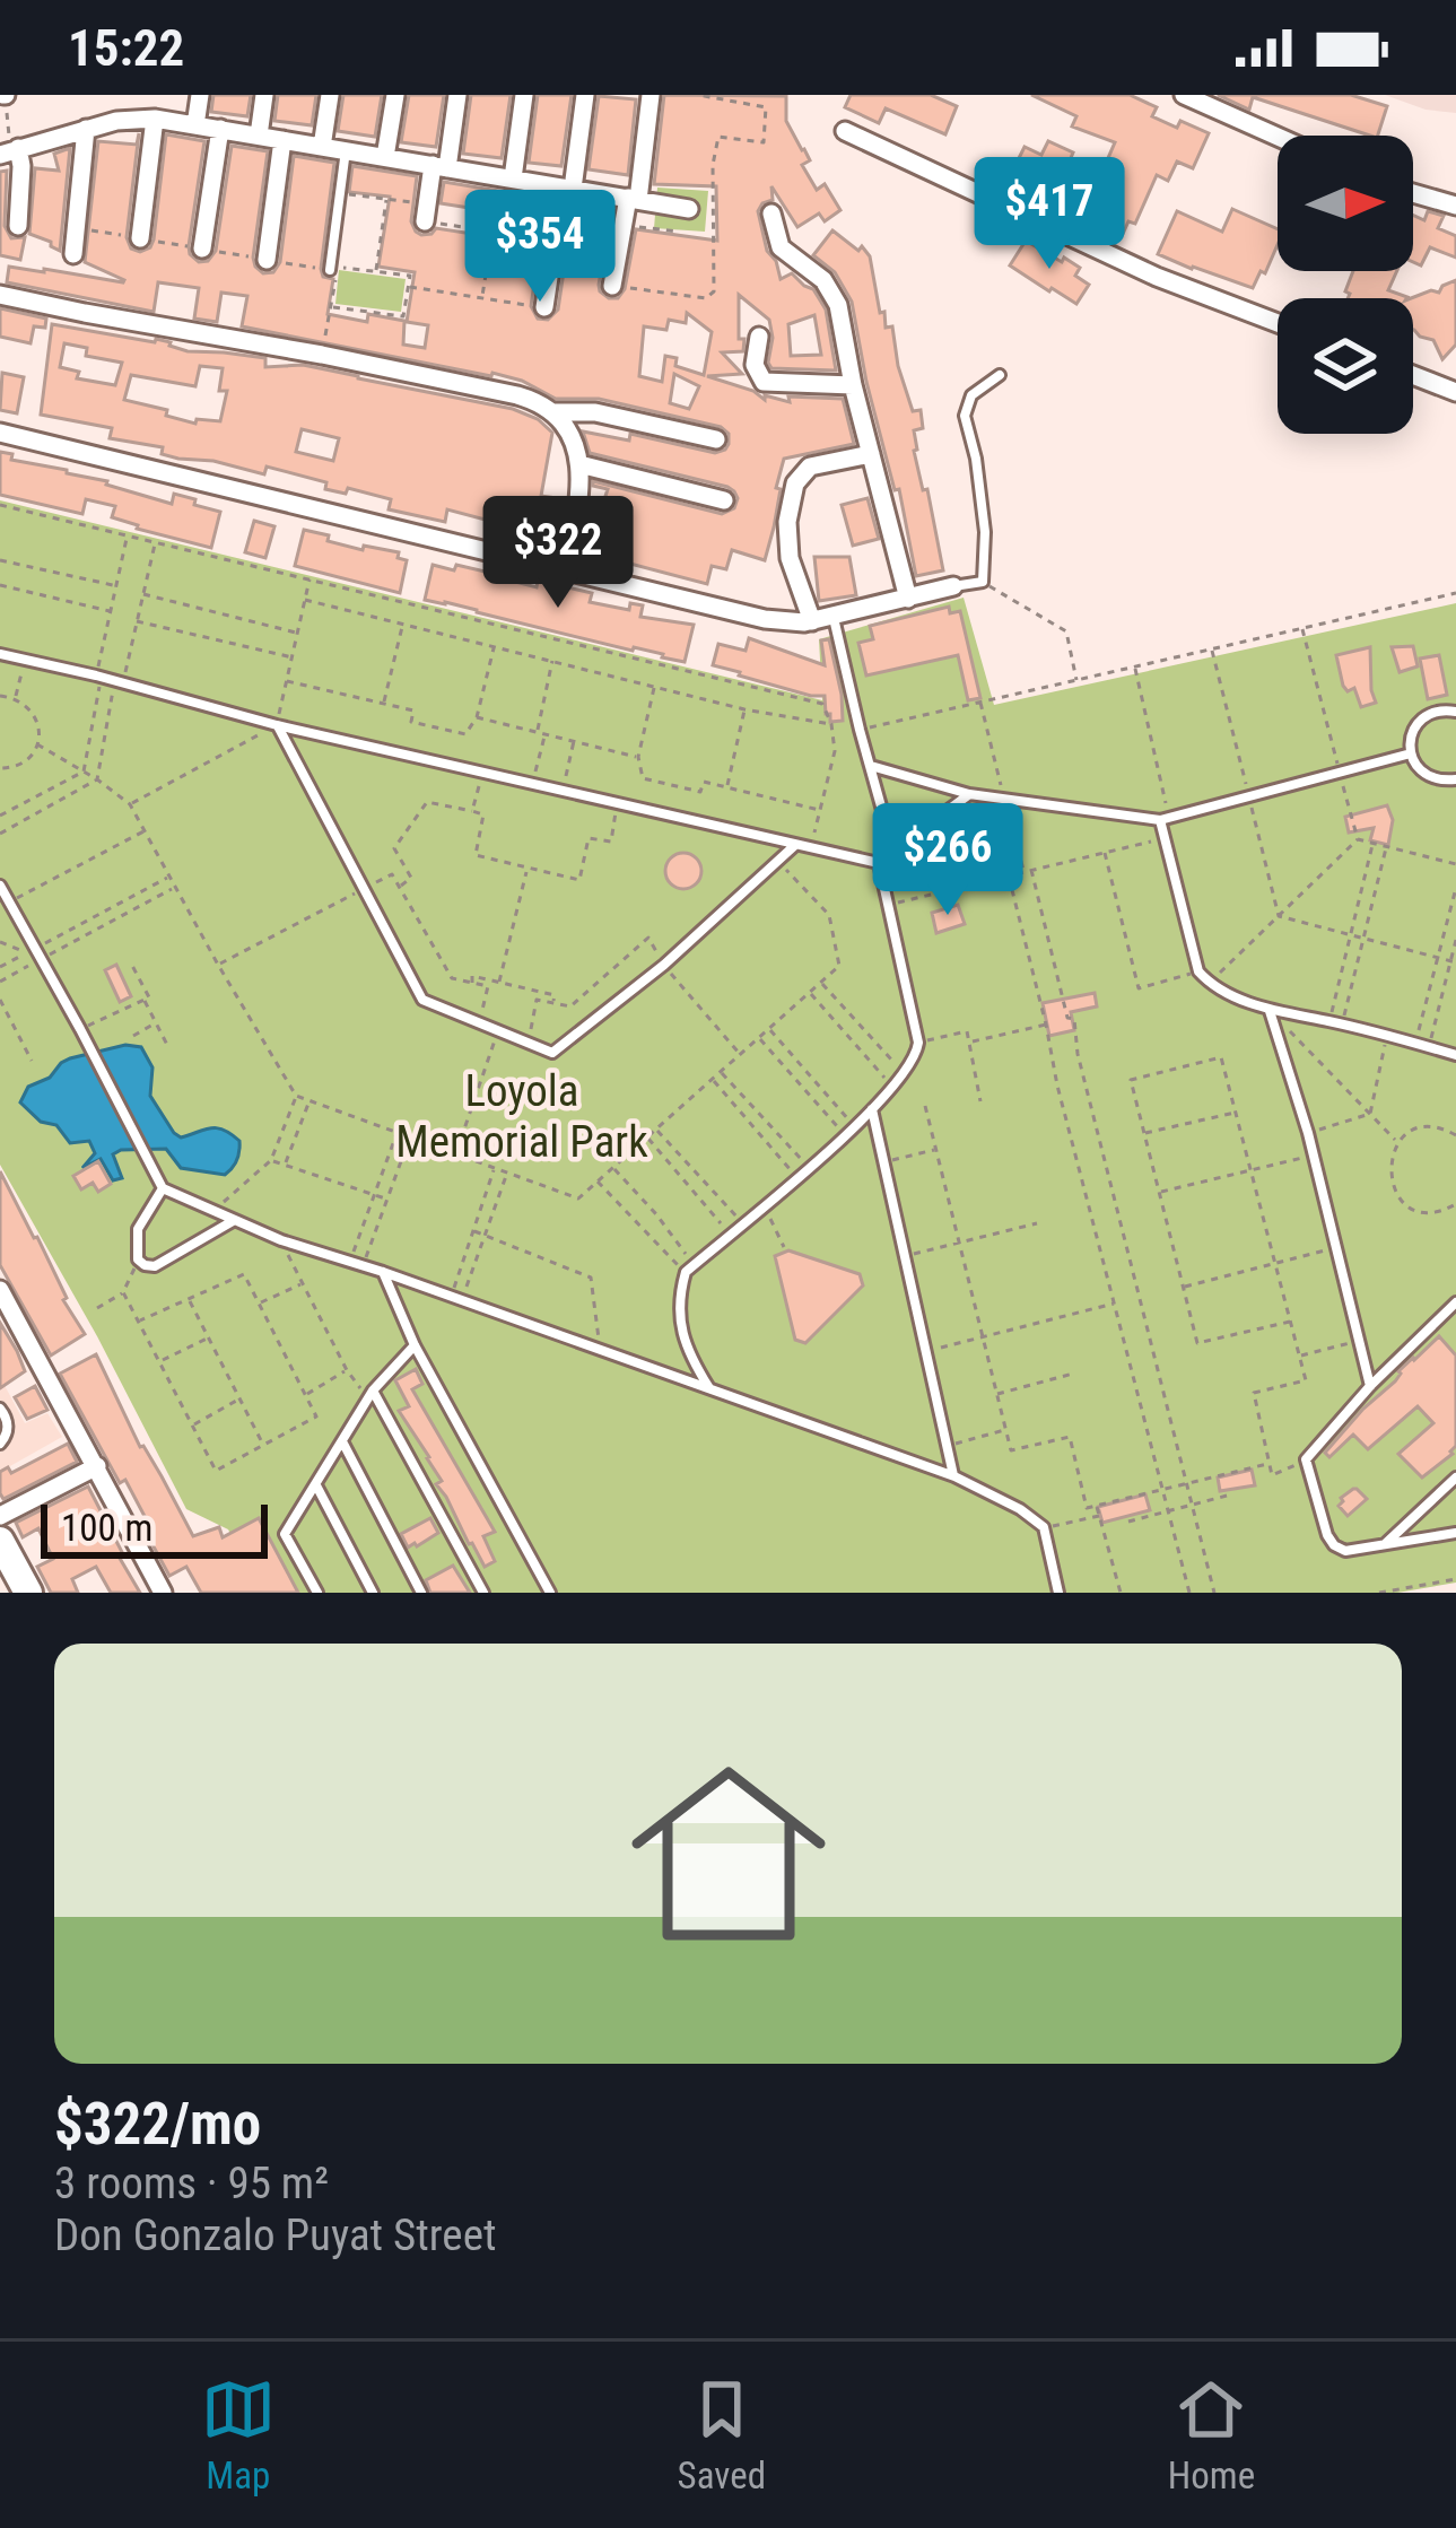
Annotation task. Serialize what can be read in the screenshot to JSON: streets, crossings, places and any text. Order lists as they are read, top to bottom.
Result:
{
  "parks": ["Loyola Memorial Park"],
  "scale_bar": "100 m",
  "north": "right",
  "page": {
    "status": "15:22",
    "price": [
      "$417",
      "$354",
      "$322",
      "$266"
    ],
    "scale": "100 m",
    "list": [
      {
        "name": "$322/mo",
        "note": "3 rooms · 95 m² · Don Gonzalo Puyat Street"
      }
    ],
    "tabs": ["Map", "Saved", "Home"]
  }
}
